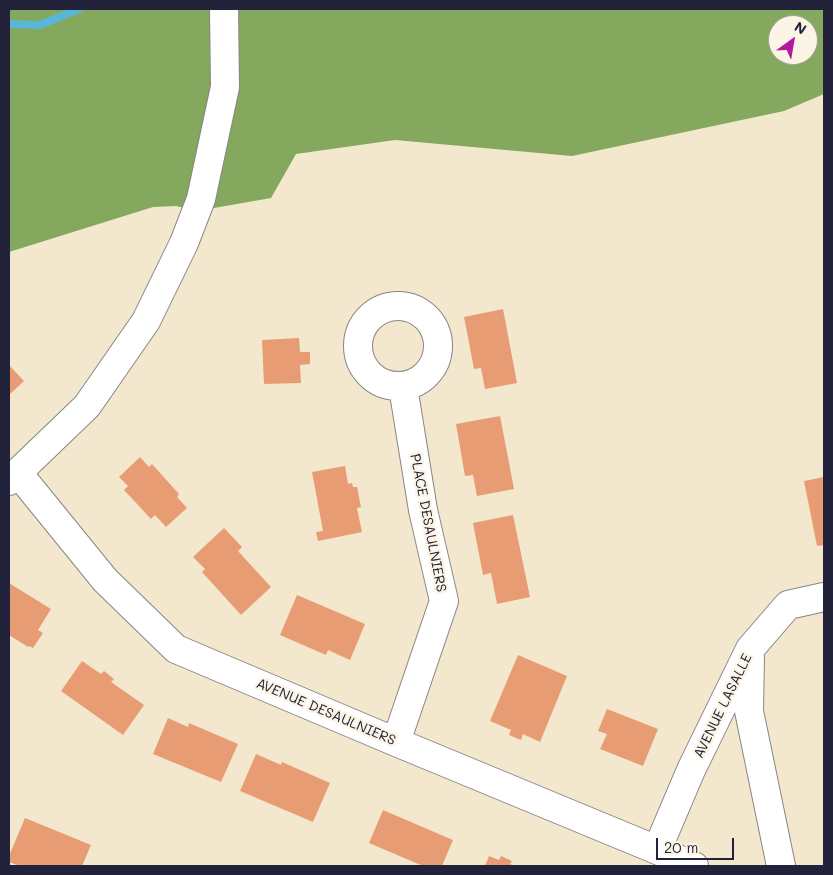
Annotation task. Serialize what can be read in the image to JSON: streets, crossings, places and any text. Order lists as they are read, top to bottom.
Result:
{
  "streets": {
    "street": ["PLACE DESAULNIERS", "AVENUE LASALLE", "AVENUE DESAULNIERS"]
  },
  "crossings": [
    ["PLACE DESAULNIERS", "AVENUE DESAULNIERS"],
    ["AVENUE LASALLE", "AVENUE DESAULNIERS"]
  ],
  "scale_bar": "20 m",
  "north": "top right"
}
